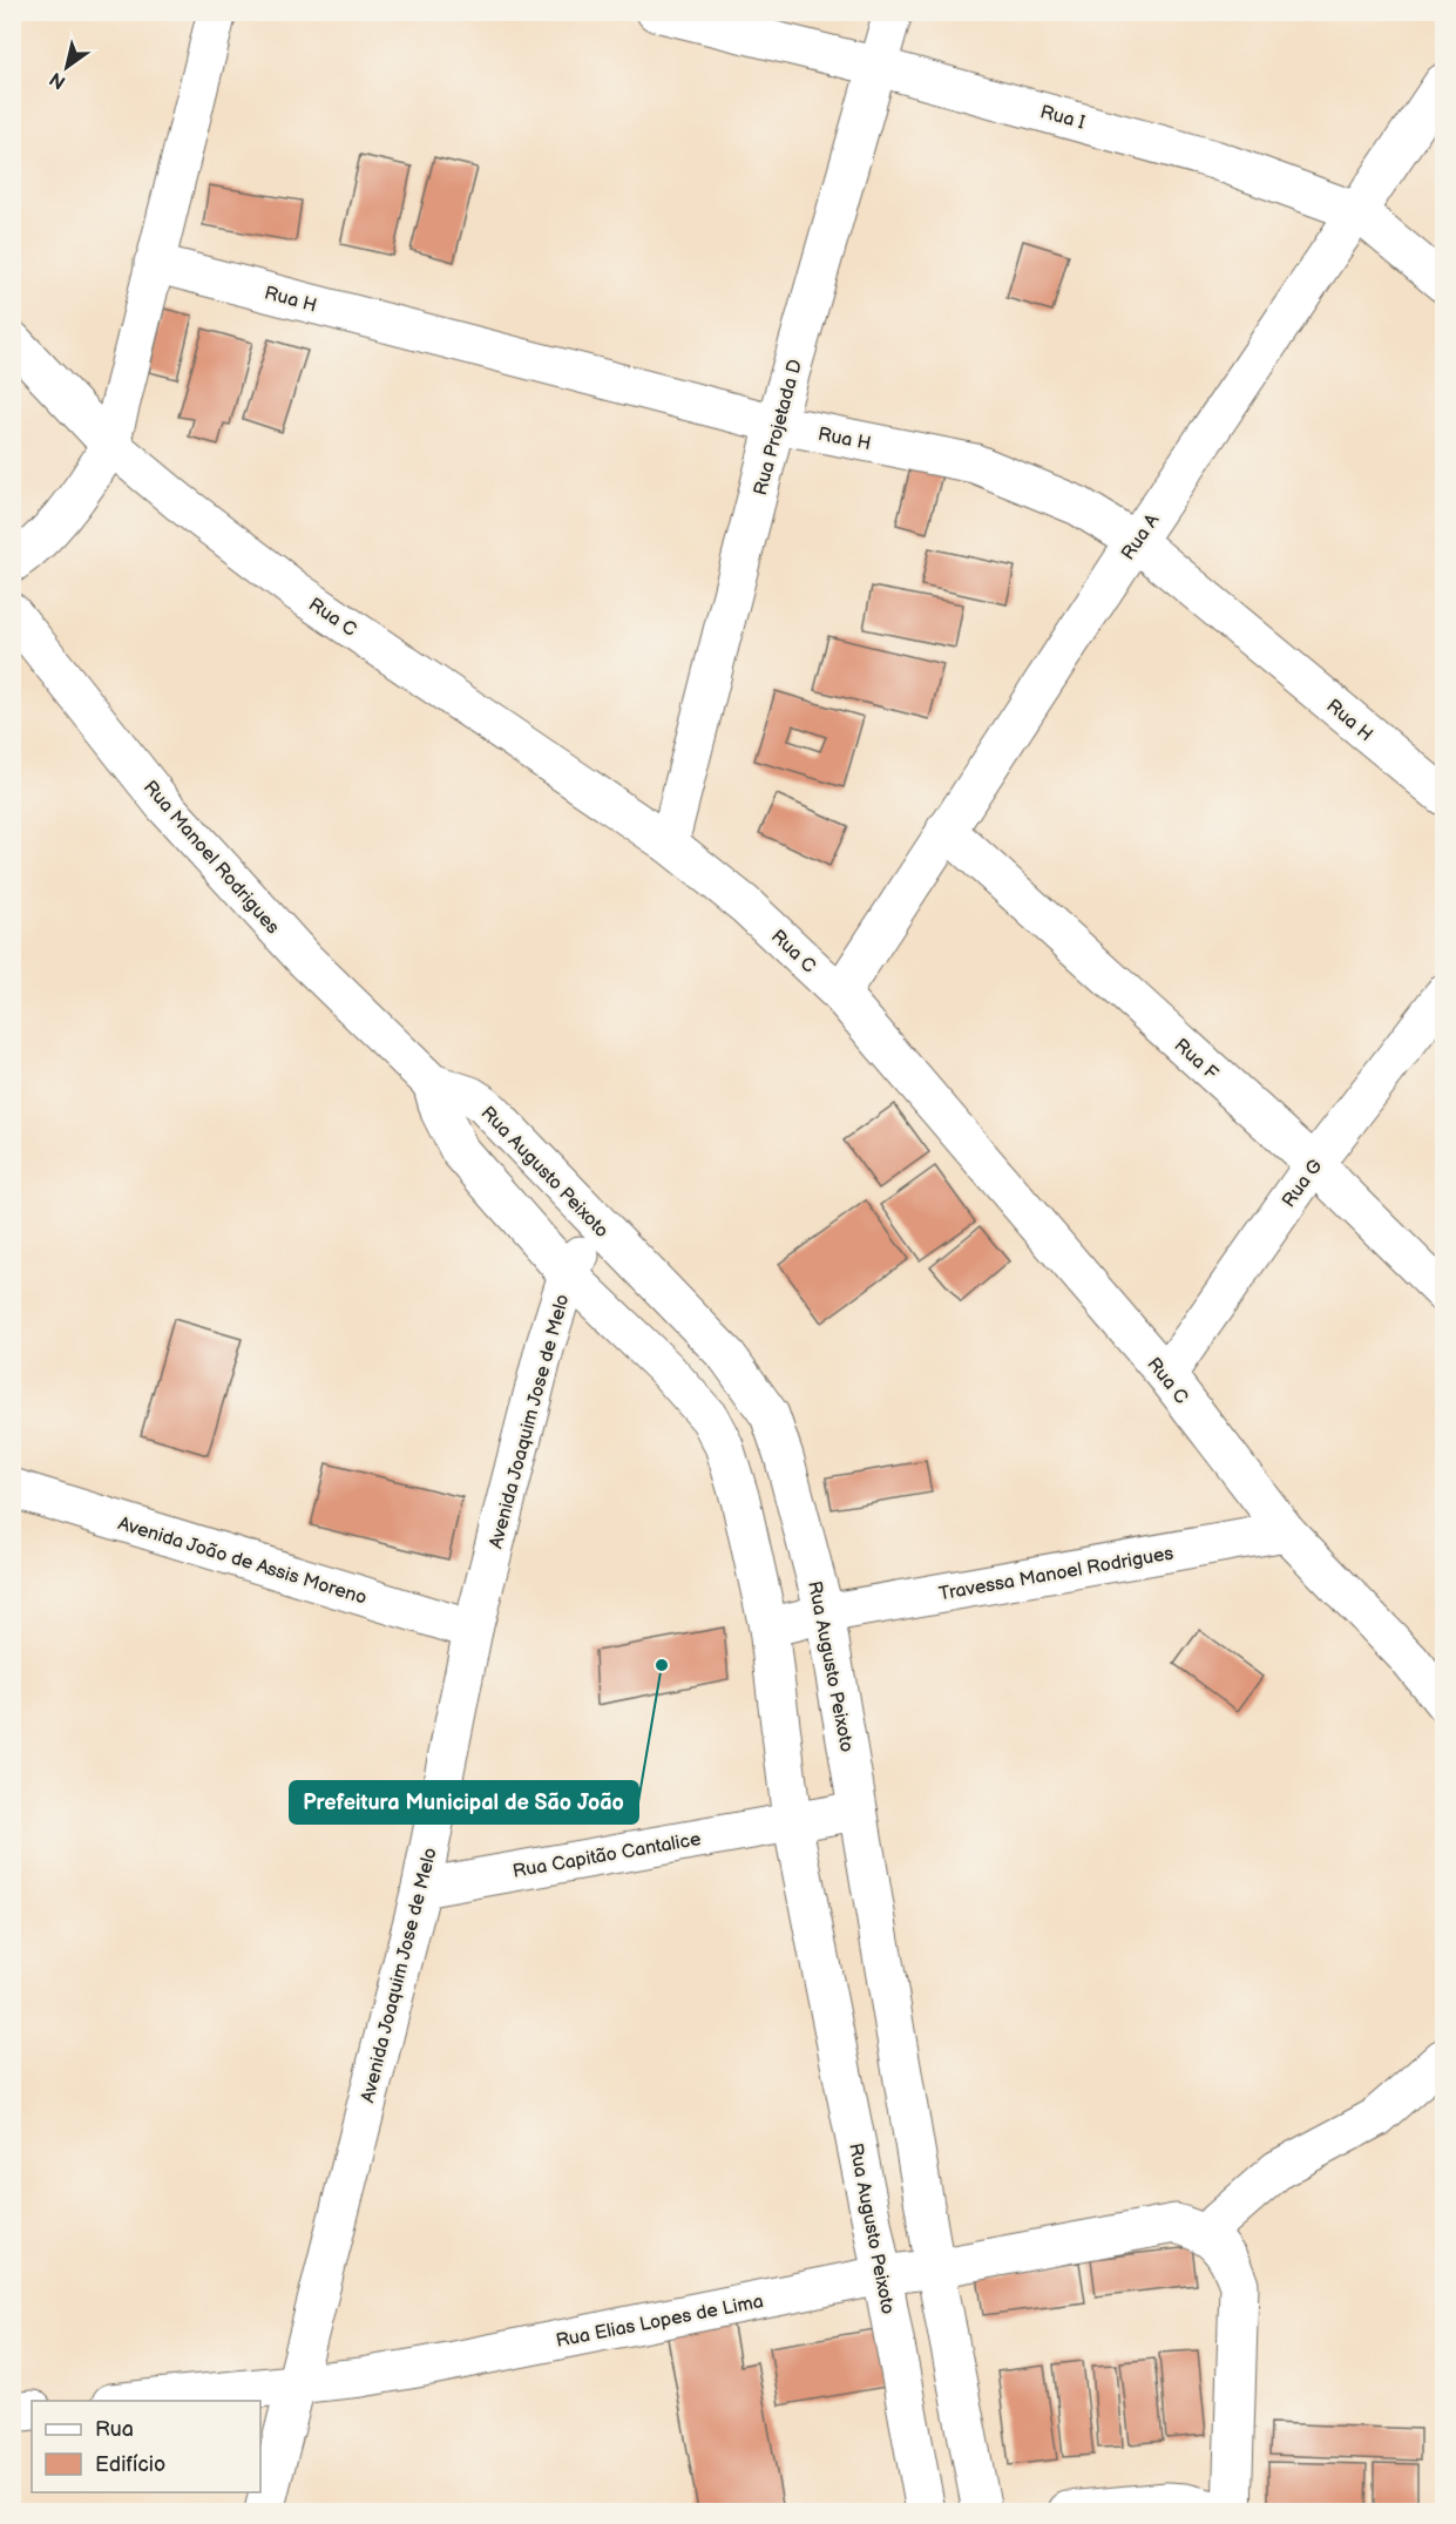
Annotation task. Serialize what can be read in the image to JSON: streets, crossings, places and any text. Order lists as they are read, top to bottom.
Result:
{
  "streets": {
    "street": [
      "Rua I",
      "Rua H",
      "Rua Projetada D",
      "Rua A",
      "Rua C",
      "Rua Manoel Rodrigues",
      "Rua F",
      "Rua Augusto Peixoto",
      "Rua G",
      "Avenida Joaquim Jose de Melo",
      "Avenida João de Assis Moreno",
      "Travessa Manoel Rodrigues",
      "Rua Capitão Cantalice",
      "Rua Elias Lopes de Lima"
    ]
  },
  "crossings": [
    ["Rua I", "Rua Projetada D"],
    ["Rua I", "Rua A"],
    ["Rua H", "Rua Projetada D"],
    ["Rua H", "Rua A"],
    ["Rua Projetada D", "Rua C"],
    ["Rua A", "Rua C"],
    ["Rua A", "Rua F"],
    ["Rua C", "Rua G"],
    ["Rua C", "Travessa Manoel Rodrigues"],
    ["Rua Manoel Rodrigues", "Rua Augusto Peixoto"],
    ["Rua F", "Rua G"],
    ["Rua Augusto Peixoto", "Avenida Joaquim Jose de Melo"],
    ["Rua Augusto Peixoto", "Travessa Manoel Rodrigues"],
    ["Rua Augusto Peixoto", "Rua Capitão Cantalice"],
    ["Rua Augusto Peixoto", "Rua Elias Lopes de Lima"],
    ["Avenida Joaquim Jose de Melo", "Avenida João de Assis Moreno"],
    ["Avenida Joaquim Jose de Melo", "Rua Capitão Cantalice"],
    ["Avenida Joaquim Jose de Melo", "Rua Elias Lopes de Lima"]
  ],
  "places": ["Prefeitura Municipal de São João"],
  "legend": ["Rua", "Edifício"],
  "north": "bottom left"
}
